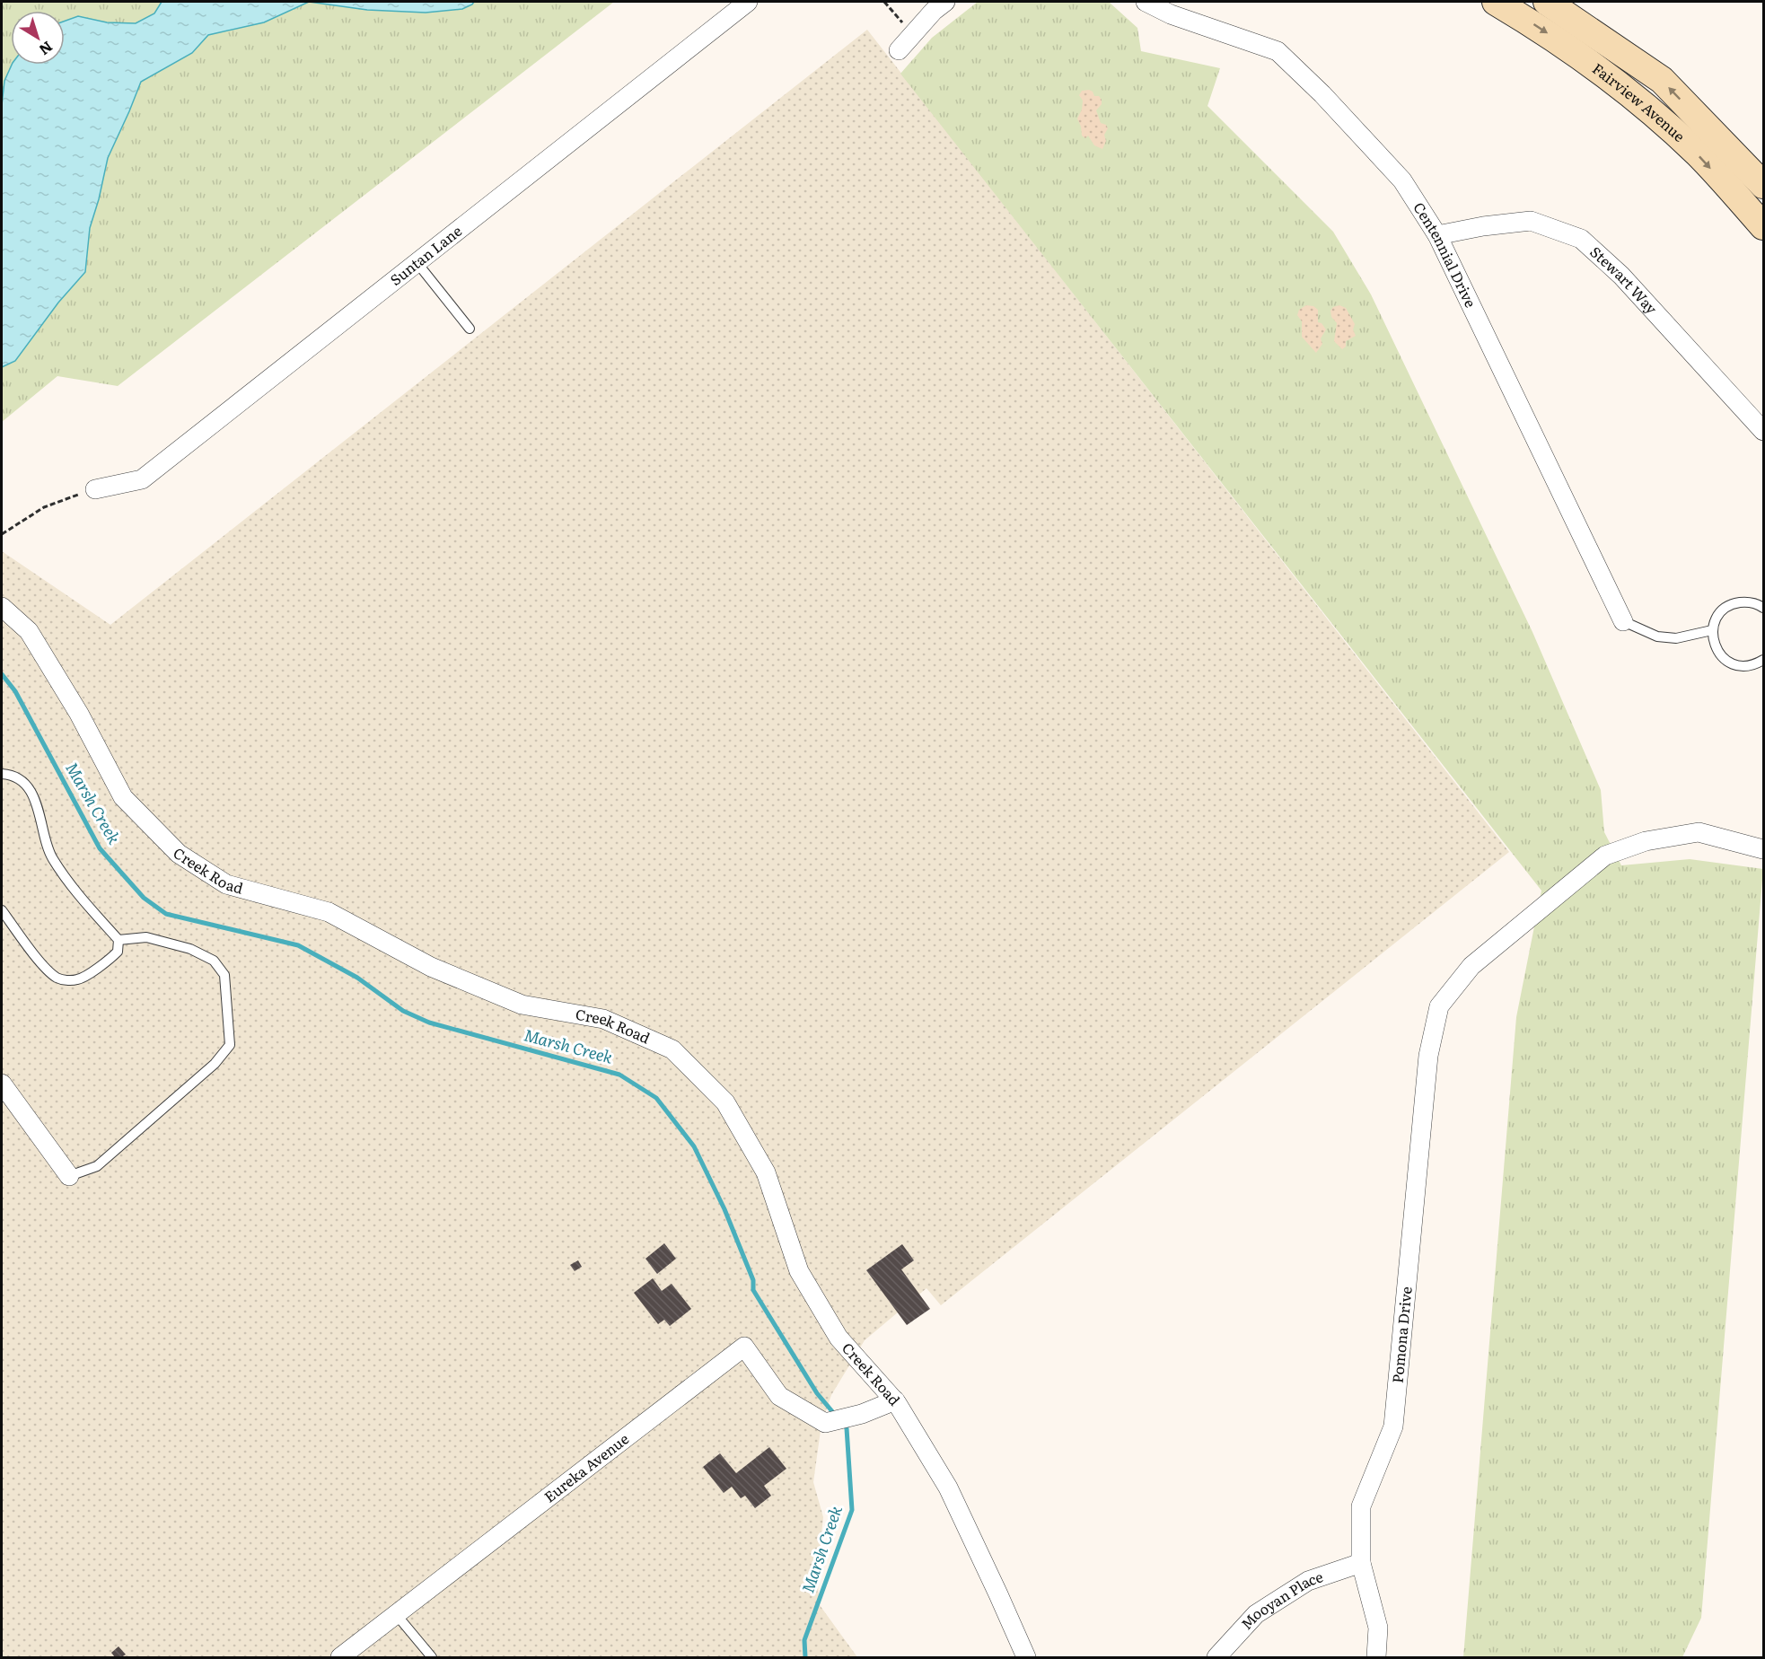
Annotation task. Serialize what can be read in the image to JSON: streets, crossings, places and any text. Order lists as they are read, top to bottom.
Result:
{
  "streets": {
    "street": [
      "Fairview Avenue",
      "Suntan Lane",
      "Centennial Drive",
      "Stewart Way",
      "Creek Road",
      "Pomona Drive",
      "Eureka Avenue",
      "Mooyan Place"
    ]
  },
  "crossings": [
    ["Centennial Drive", "Stewart Way"],
    ["Creek Road", "Eureka Avenue"],
    ["Pomona Drive", "Mooyan Place"]
  ],
  "water": ["Marsh Creek"],
  "north": "bottom right"
}
